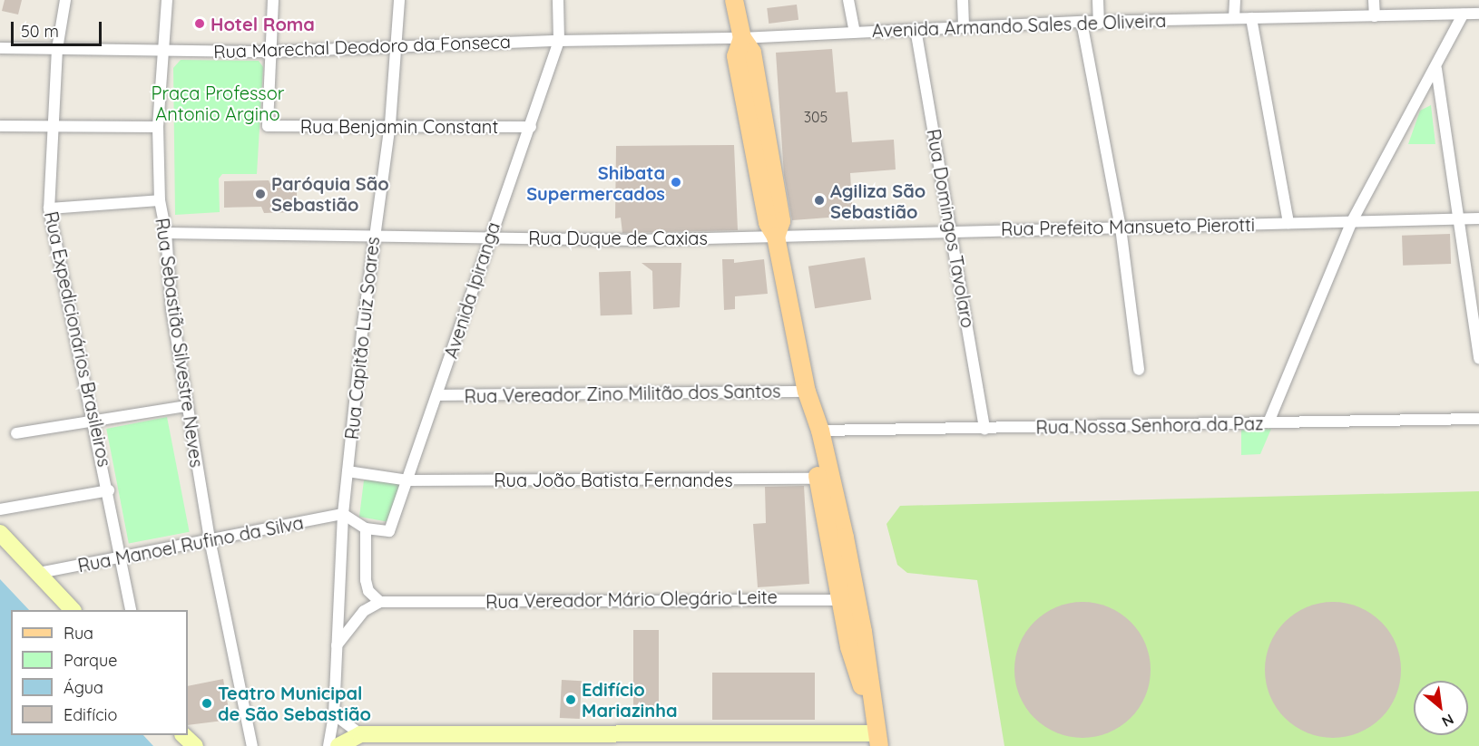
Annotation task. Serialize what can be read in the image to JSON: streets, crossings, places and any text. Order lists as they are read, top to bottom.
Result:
{
  "streets": {
    "street": [
      "Avenida Armando Sales de Oliveira",
      "Rua Marechal Deodoro da Fonseca",
      "Rua Benjamin Constant",
      "Rua Prefeito Mansueto Pierotti",
      "Rua Domingos Tavolaro",
      "Rua Duque de Caxias",
      "Avenida Ipiranga",
      "Rua Capitão Luiz Soares",
      "Rua Expedicionários Brasileiros",
      "Rua Sebastião Silvestre Neves",
      "Rua Vereador Zino Militão dos Santos",
      "Rua Nossa Senhora da Paz",
      "Rua João Batista Fernandes",
      "Rua Manoel Rufino da Silva",
      "Rua Vereador Mário Olegário Leite"
    ]
  },
  "crossings": [
    ["Avenida Armando Sales de Oliveira", "Rua Marechal Deodoro da Fonseca"],
    ["Avenida Armando Sales de Oliveira", "Rua Domingos Tavolaro"],
    ["Avenida Armando Sales de Oliveira", "Avenida Ipiranga"],
    ["Rua Marechal Deodoro da Fonseca", "Rua Benjamin Constant"],
    ["Rua Marechal Deodoro da Fonseca", "Avenida Ipiranga"],
    ["Rua Marechal Deodoro da Fonseca", "Rua Capitão Luiz Soares"],
    ["Rua Marechal Deodoro da Fonseca", "Rua Expedicionários Brasileiros"],
    ["Rua Marechal Deodoro da Fonseca", "Rua Sebastião Silvestre Neves"],
    ["Rua Benjamin Constant", "Avenida Ipiranga"],
    ["Rua Benjamin Constant", "Rua Capitão Luiz Soares"],
    ["Rua Prefeito Mansueto Pierotti", "Rua Domingos Tavolaro"],
    ["Rua Prefeito Mansueto Pierotti", "Rua Duque de Caxias"],
    ["Rua Domingos Tavolaro", "Rua Nossa Senhora da Paz"],
    ["Rua Duque de Caxias", "Avenida Ipiranga"],
    ["Rua Duque de Caxias", "Rua Capitão Luiz Soares"],
    ["Rua Duque de Caxias", "Rua Sebastião Silvestre Neves"],
    ["Avenida Ipiranga", "Rua Vereador Zino Militão dos Santos"],
    ["Avenida Ipiranga", "Rua João Batista Fernandes"],
    ["Rua Capitão Luiz Soares", "Rua João Batista Fernandes"],
    ["Rua Capitão Luiz Soares", "Rua Manoel Rufino da Silva"],
    ["Rua Expedicionários Brasileiros", "Rua Manoel Rufino da Silva"],
    ["Rua Sebastião Silvestre Neves", "Rua Manoel Rufino da Silva"]
  ],
  "parks": ["Praça Professor Antonio Argino"],
  "places": [
    "Hotel Roma",
    "Shibata Supermercados",
    "Paróquia São Sebastião",
    "Agiliza São Sebastião",
    "Edifício Mariazinha",
    "Teatro Municipal de São Sebastião"
  ],
  "house_numbers": ["305"],
  "legend": [
    "Rua",
    "Parque",
    "Água",
    "Edifício"
  ],
  "scale_bar": "50 m",
  "north": "bottom right"
}
